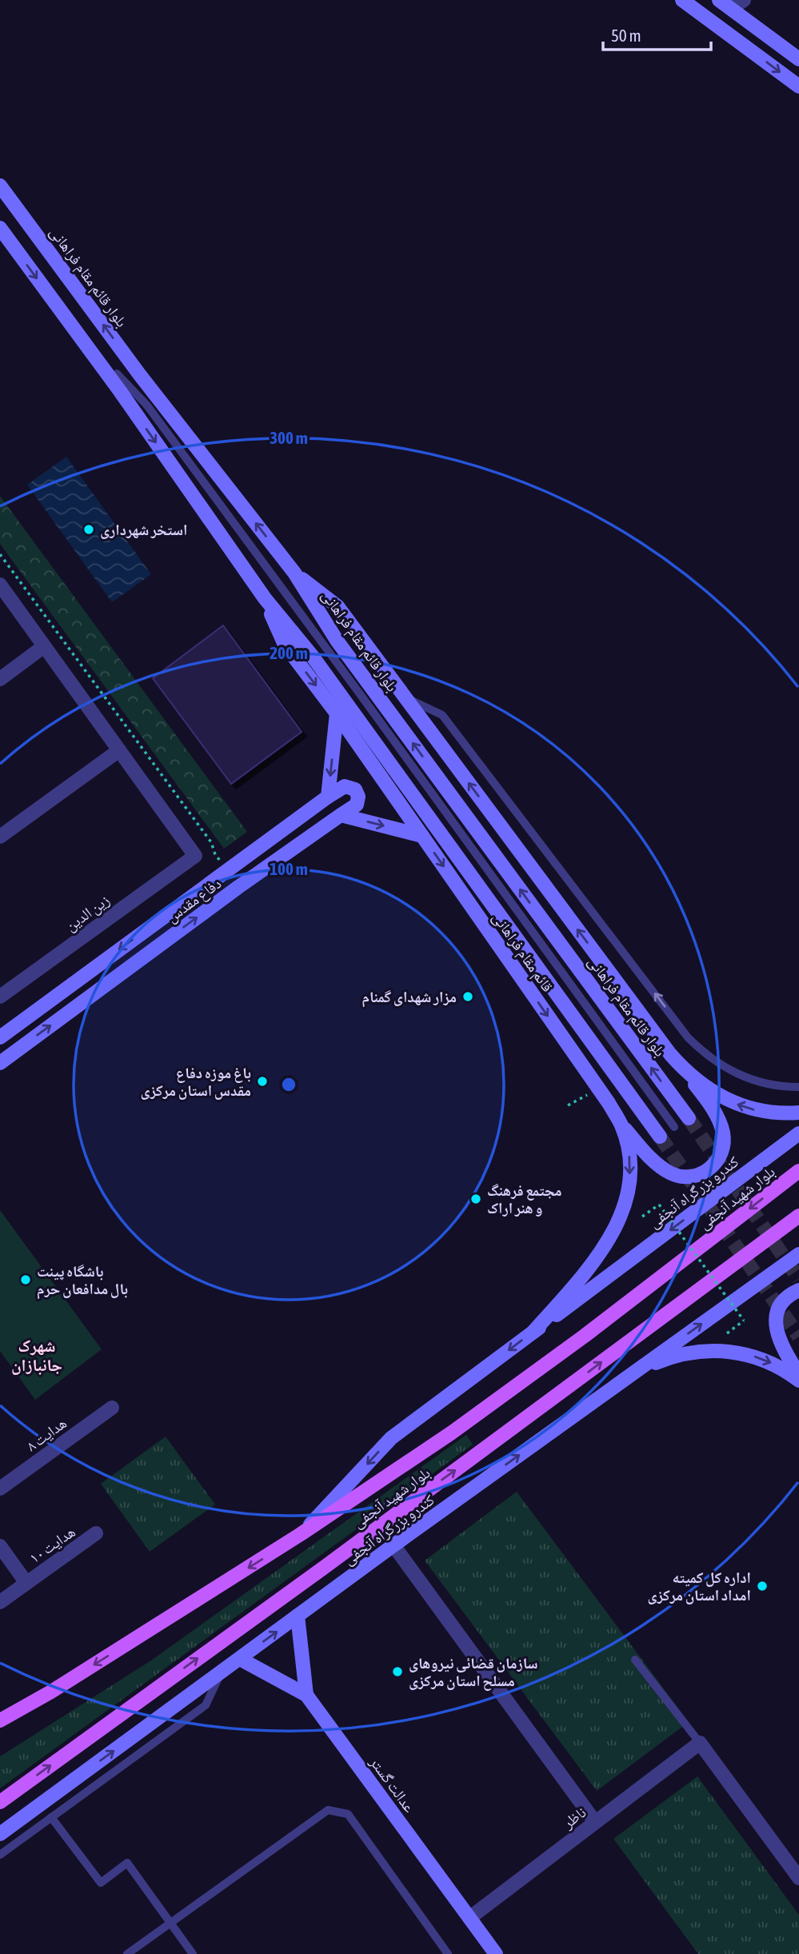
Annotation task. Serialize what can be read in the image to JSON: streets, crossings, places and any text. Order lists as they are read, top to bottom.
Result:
{
  "streets": {
    "main road": ["بلوار شهید آنجفی"],
    "street": [
      "بلوار قائم مقام فراهانی",
      "دفاع مقدس",
      "زین الدین",
      "قائم مقام فراهانی",
      "کندرو بزرگراه آنجفی",
      "هدایت ۸",
      "هدایت ۱۰",
      "عدالت گستر",
      "ناظر"
    ]
  },
  "crossings": [
    ["قائم مقام فراهانی", "کندرو بزرگراه آنجفی"],
    ["کندرو بزرگراه آنجفی", "بلوار شهید آنجفی"],
    ["کندرو بزرگراه آنجفی", "عدالت گستر"],
    ["عدالت گستر", "ناظر"]
  ],
  "districts": ["شهرک جانبازان"],
  "places": [
    "استخر شهرداری",
    "مزار شهدای گمنام",
    "باغ موزه دفاع مقدس استان مرکزی",
    "مجتمع فرهنگ و هنر اراک",
    "باشگاه پینت بال مدافعان حرم",
    "اداره کل کمیته امداد استان مرکزی",
    "سازمان قضائی نیروهای مسلح استان مرکزی"
  ],
  "scale_bar": "50 m",
  "rings": ["300 m", "200 m", "100 m"]
}
